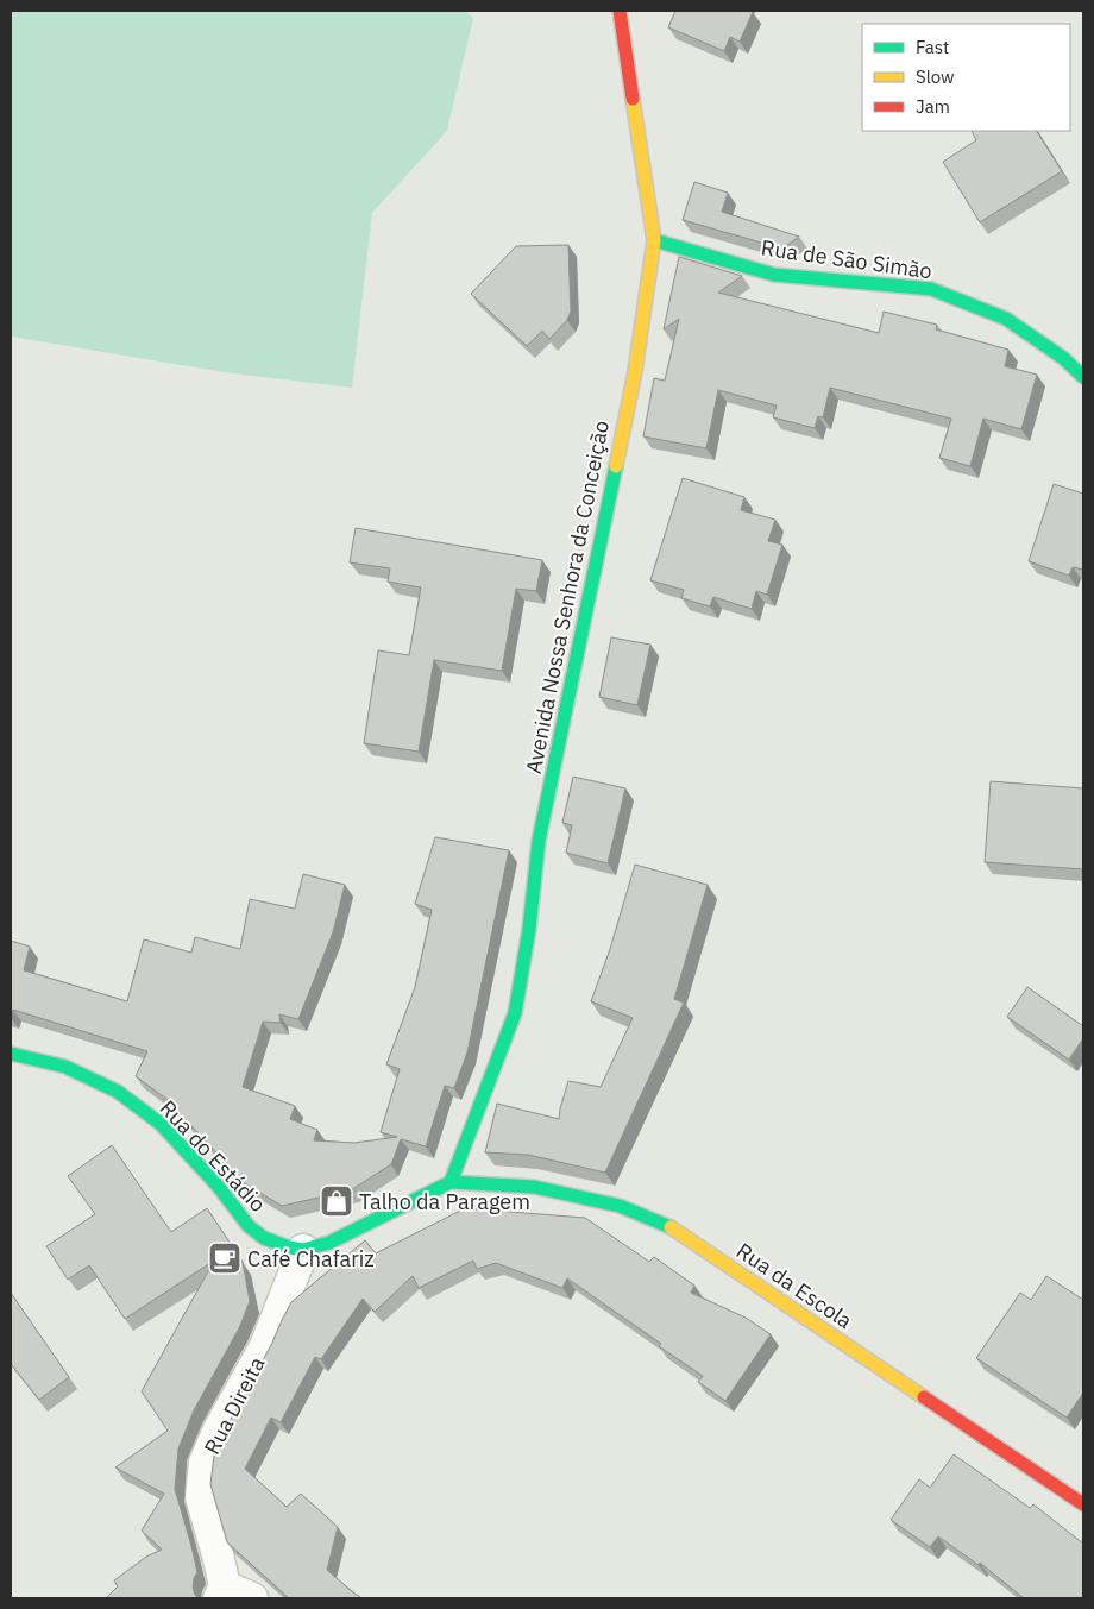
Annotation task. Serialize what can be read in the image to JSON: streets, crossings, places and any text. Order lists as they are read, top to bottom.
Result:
{
  "streets": {
    "street": [
      "Rua de São Simão",
      "Avenida Nossa Senhora da Conceição",
      "Rua do Estádio",
      "Rua da Escola",
      "Rua Direita"
    ]
  },
  "crossings": [
    ["Rua de São Simão", "Avenida Nossa Senhora da Conceição"],
    ["Avenida Nossa Senhora da Conceição", "Rua da Escola"],
    ["Rua do Estádio", "Rua Direita"]
  ],
  "places": {
    "shop": ["Talho da Paragem"],
    "cafe": ["Café Chafariz"]
  },
  "legend": ["Fast", "Slow", "Jam"]
}
